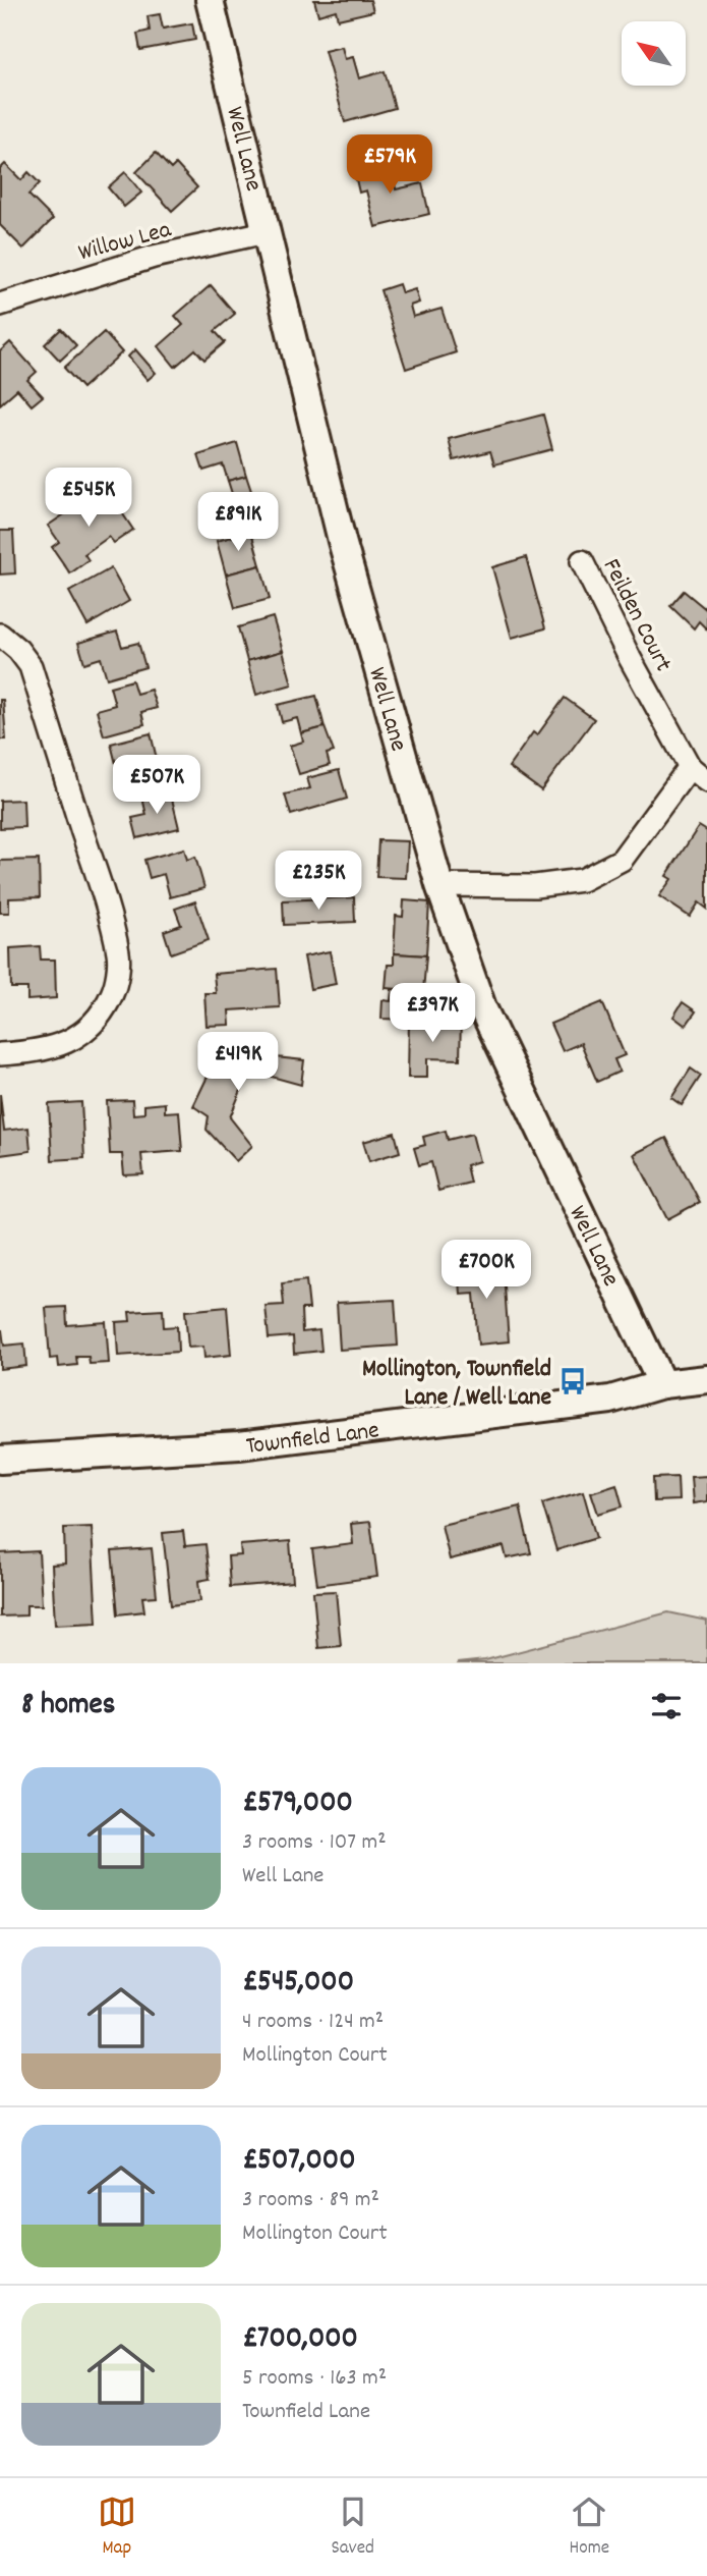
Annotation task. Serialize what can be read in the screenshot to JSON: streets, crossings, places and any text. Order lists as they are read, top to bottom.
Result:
{
  "streets": {
    "street": [
      "Well Lane",
      "Willow Lea",
      "Feilden Court",
      "Townfield Lane"
    ]
  },
  "crossings": [
    ["Well Lane", "Willow Lea"],
    ["Well Lane", "Townfield Lane"]
  ],
  "places": {
    "bus stop": ["Mollington, Townfield Lane / Well Lane"]
  },
  "north": "top left",
  "page": {
    "price": [
      "£579K",
      "£545K",
      "£891K",
      "£507K",
      "£235K",
      "£397K",
      "£419K",
      "£700K"
    ],
    "heading": "8 homes",
    "list": [
      {
        "name": "£579,000",
        "note": "3 rooms · 107 m² · Well Lane"
      },
      {
        "name": "£545,000",
        "note": "4 rooms · 124 m² · Mollington Court"
      },
      {
        "name": "£507,000",
        "note": "3 rooms · 89 m² · Mollington Court"
      },
      {
        "name": "£700,000",
        "note": "5 rooms · 163 m² · Townfield Lane"
      }
    ],
    "tabs": ["Map", "Saved", "Home"]
  }
}
